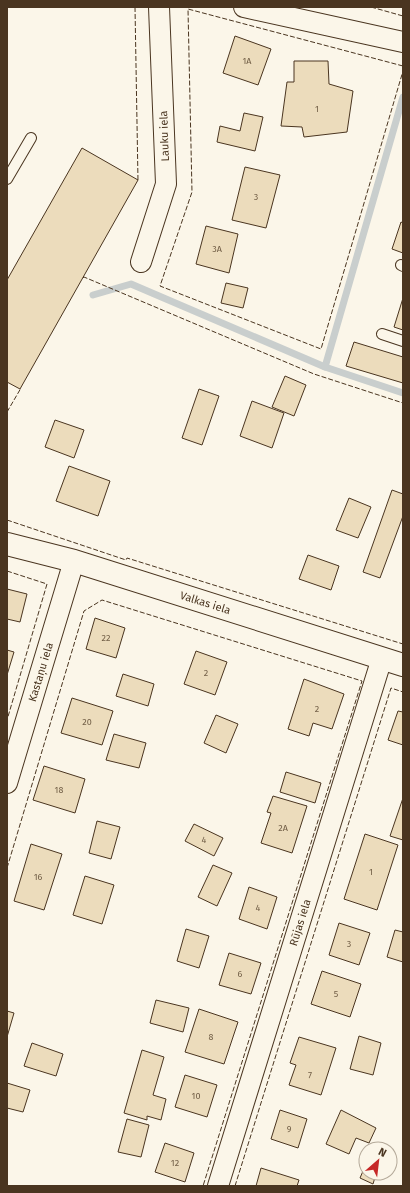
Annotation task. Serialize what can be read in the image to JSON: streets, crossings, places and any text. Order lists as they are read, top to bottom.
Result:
{
  "streets": {
    "main road": ["Valkas iela"],
    "street": ["Lauku iela", "Kastaņu iela", "Rūjas iela"]
  },
  "crossings": [
    ["Valkas iela", "Kastaņu iela"],
    ["Valkas iela", "Rūjas iela"]
  ],
  "house_numbers": [
    "1A",
    "1",
    "3",
    "3A",
    "22",
    "2",
    "2",
    "20",
    "18",
    "2A",
    "4",
    "1",
    "16",
    "4",
    "3",
    "6",
    "5",
    "8",
    "7",
    "10",
    "9",
    "12"
  ],
  "north": "top right"
}
